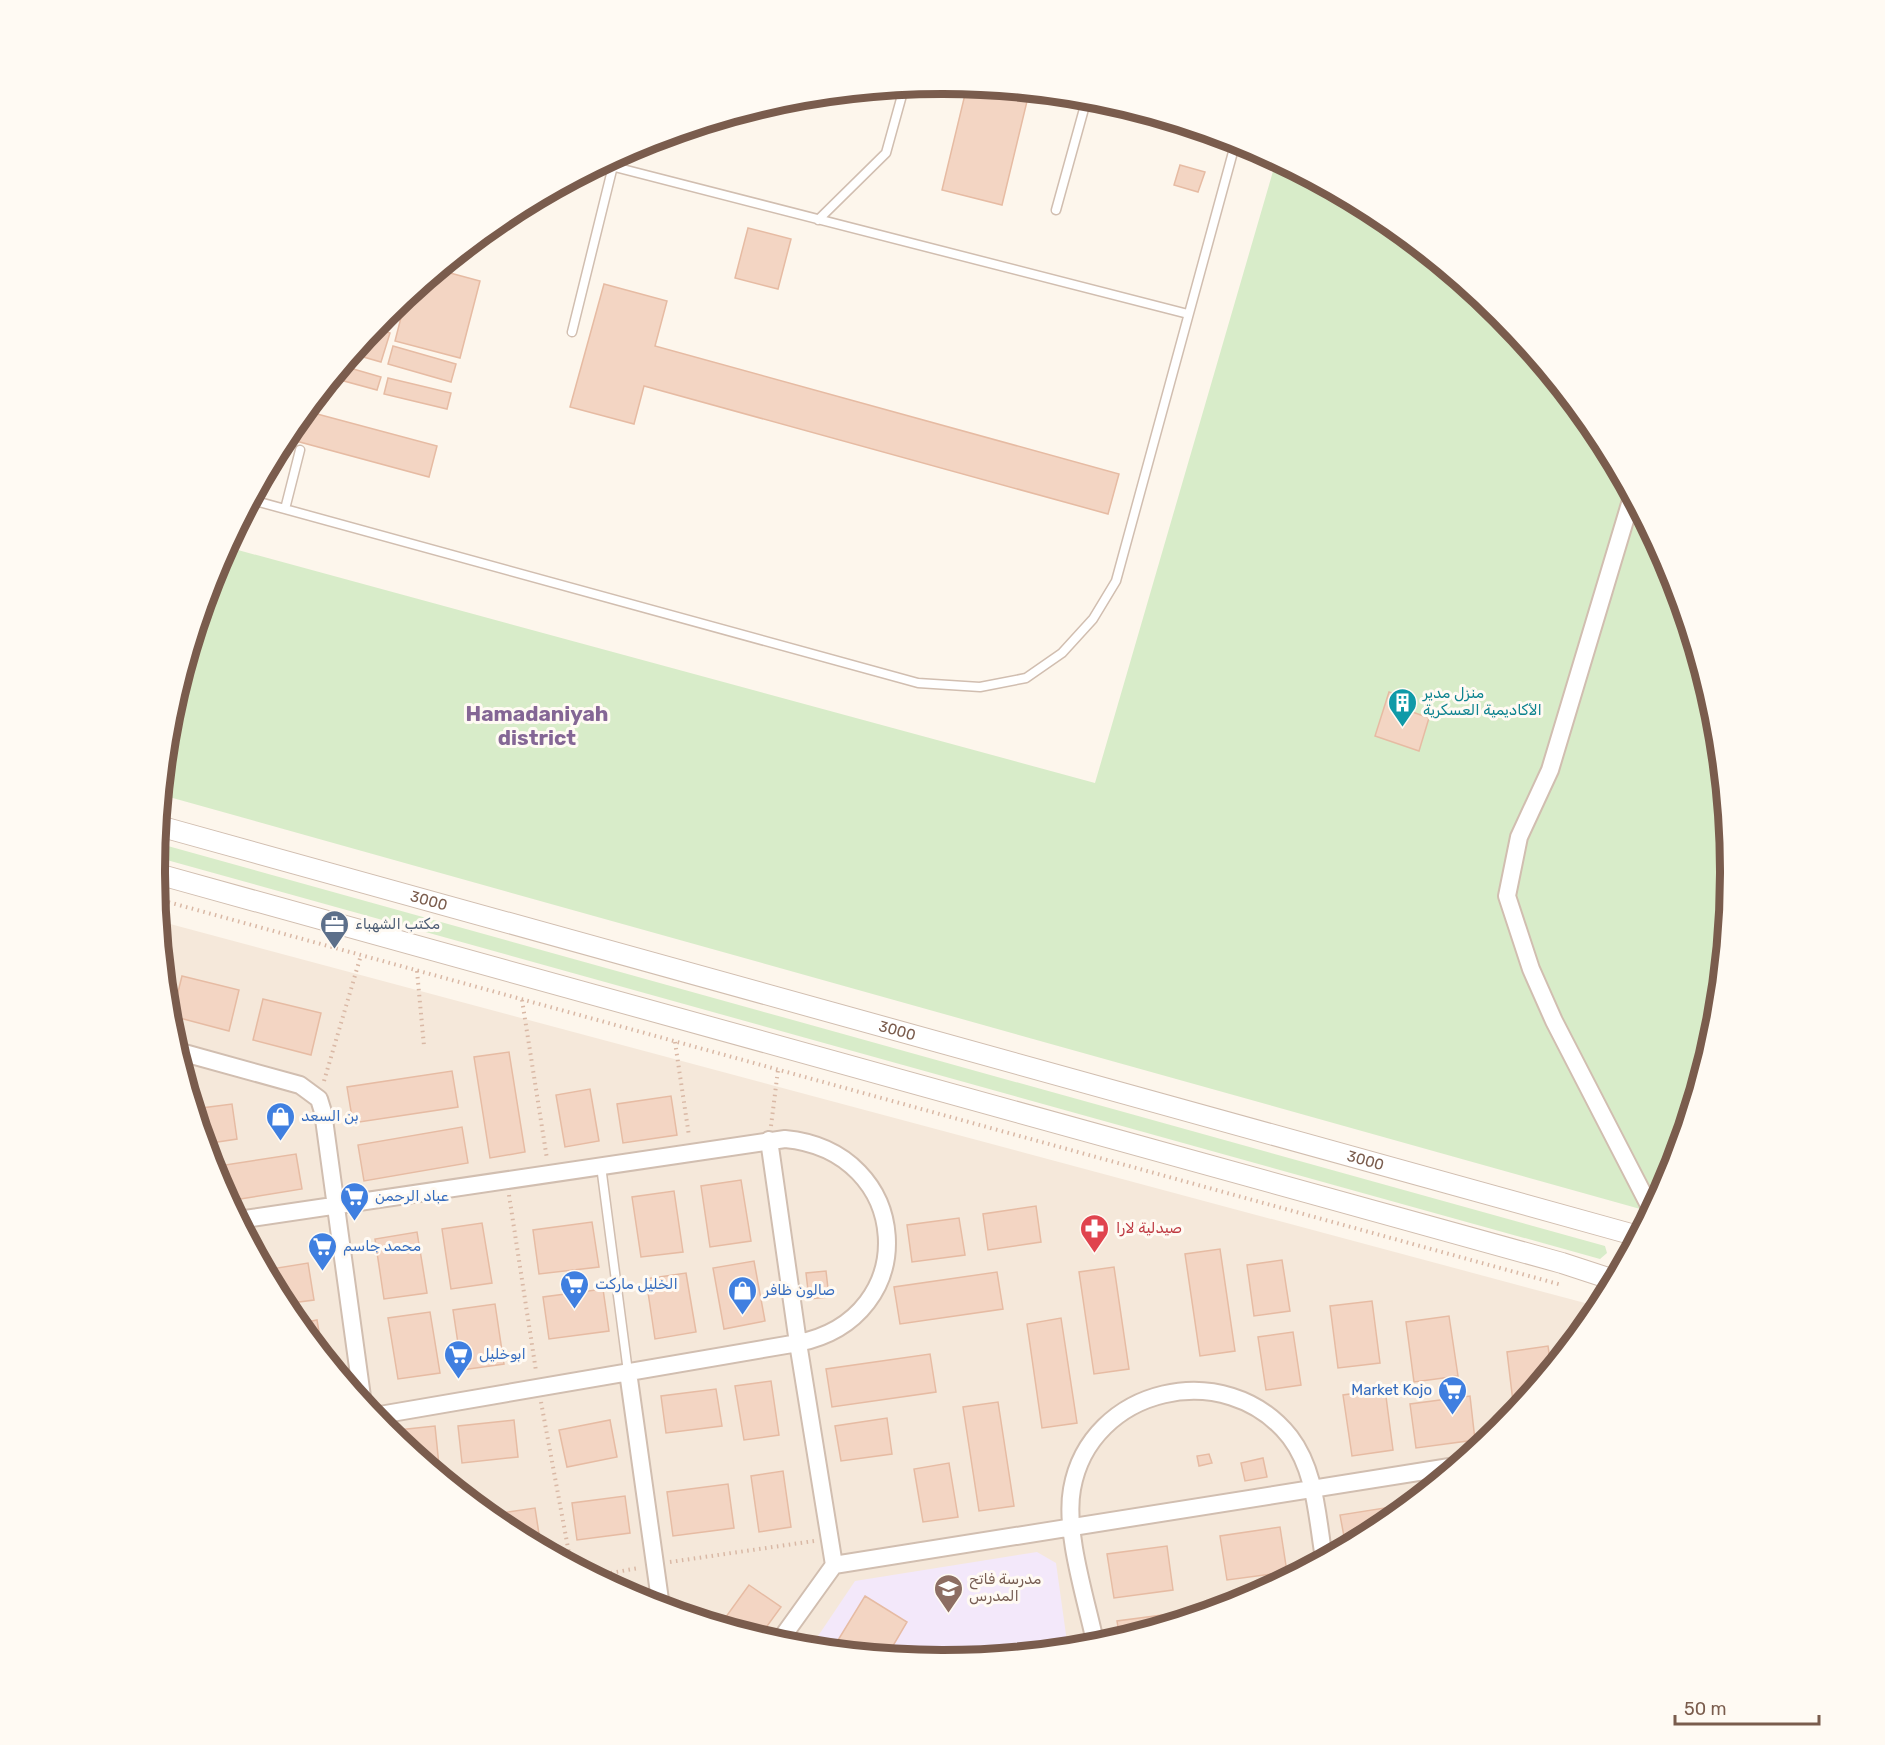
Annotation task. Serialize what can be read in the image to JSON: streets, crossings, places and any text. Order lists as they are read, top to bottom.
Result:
{
  "streets": {
    "street": ["3000"]
  },
  "districts": ["Hamadaniyah district"],
  "places": {
    "building": ["منزل مدير الأكاديمية العسكرية"],
    "office": ["مكتب الشهباء"],
    "shop": ["بن السعد", "صالون ظافر"],
    "supermarket": [
      "عباد الرحمن",
      "محمد جاسم",
      "الخليل ماركت",
      "ابوخليل",
      "Market Kojo"
    ],
    "pharmacy": ["صيدلية لارا"],
    "school or university": ["مدرسة فاتح المدرس"]
  },
  "scale_bar": "50 m"
}
